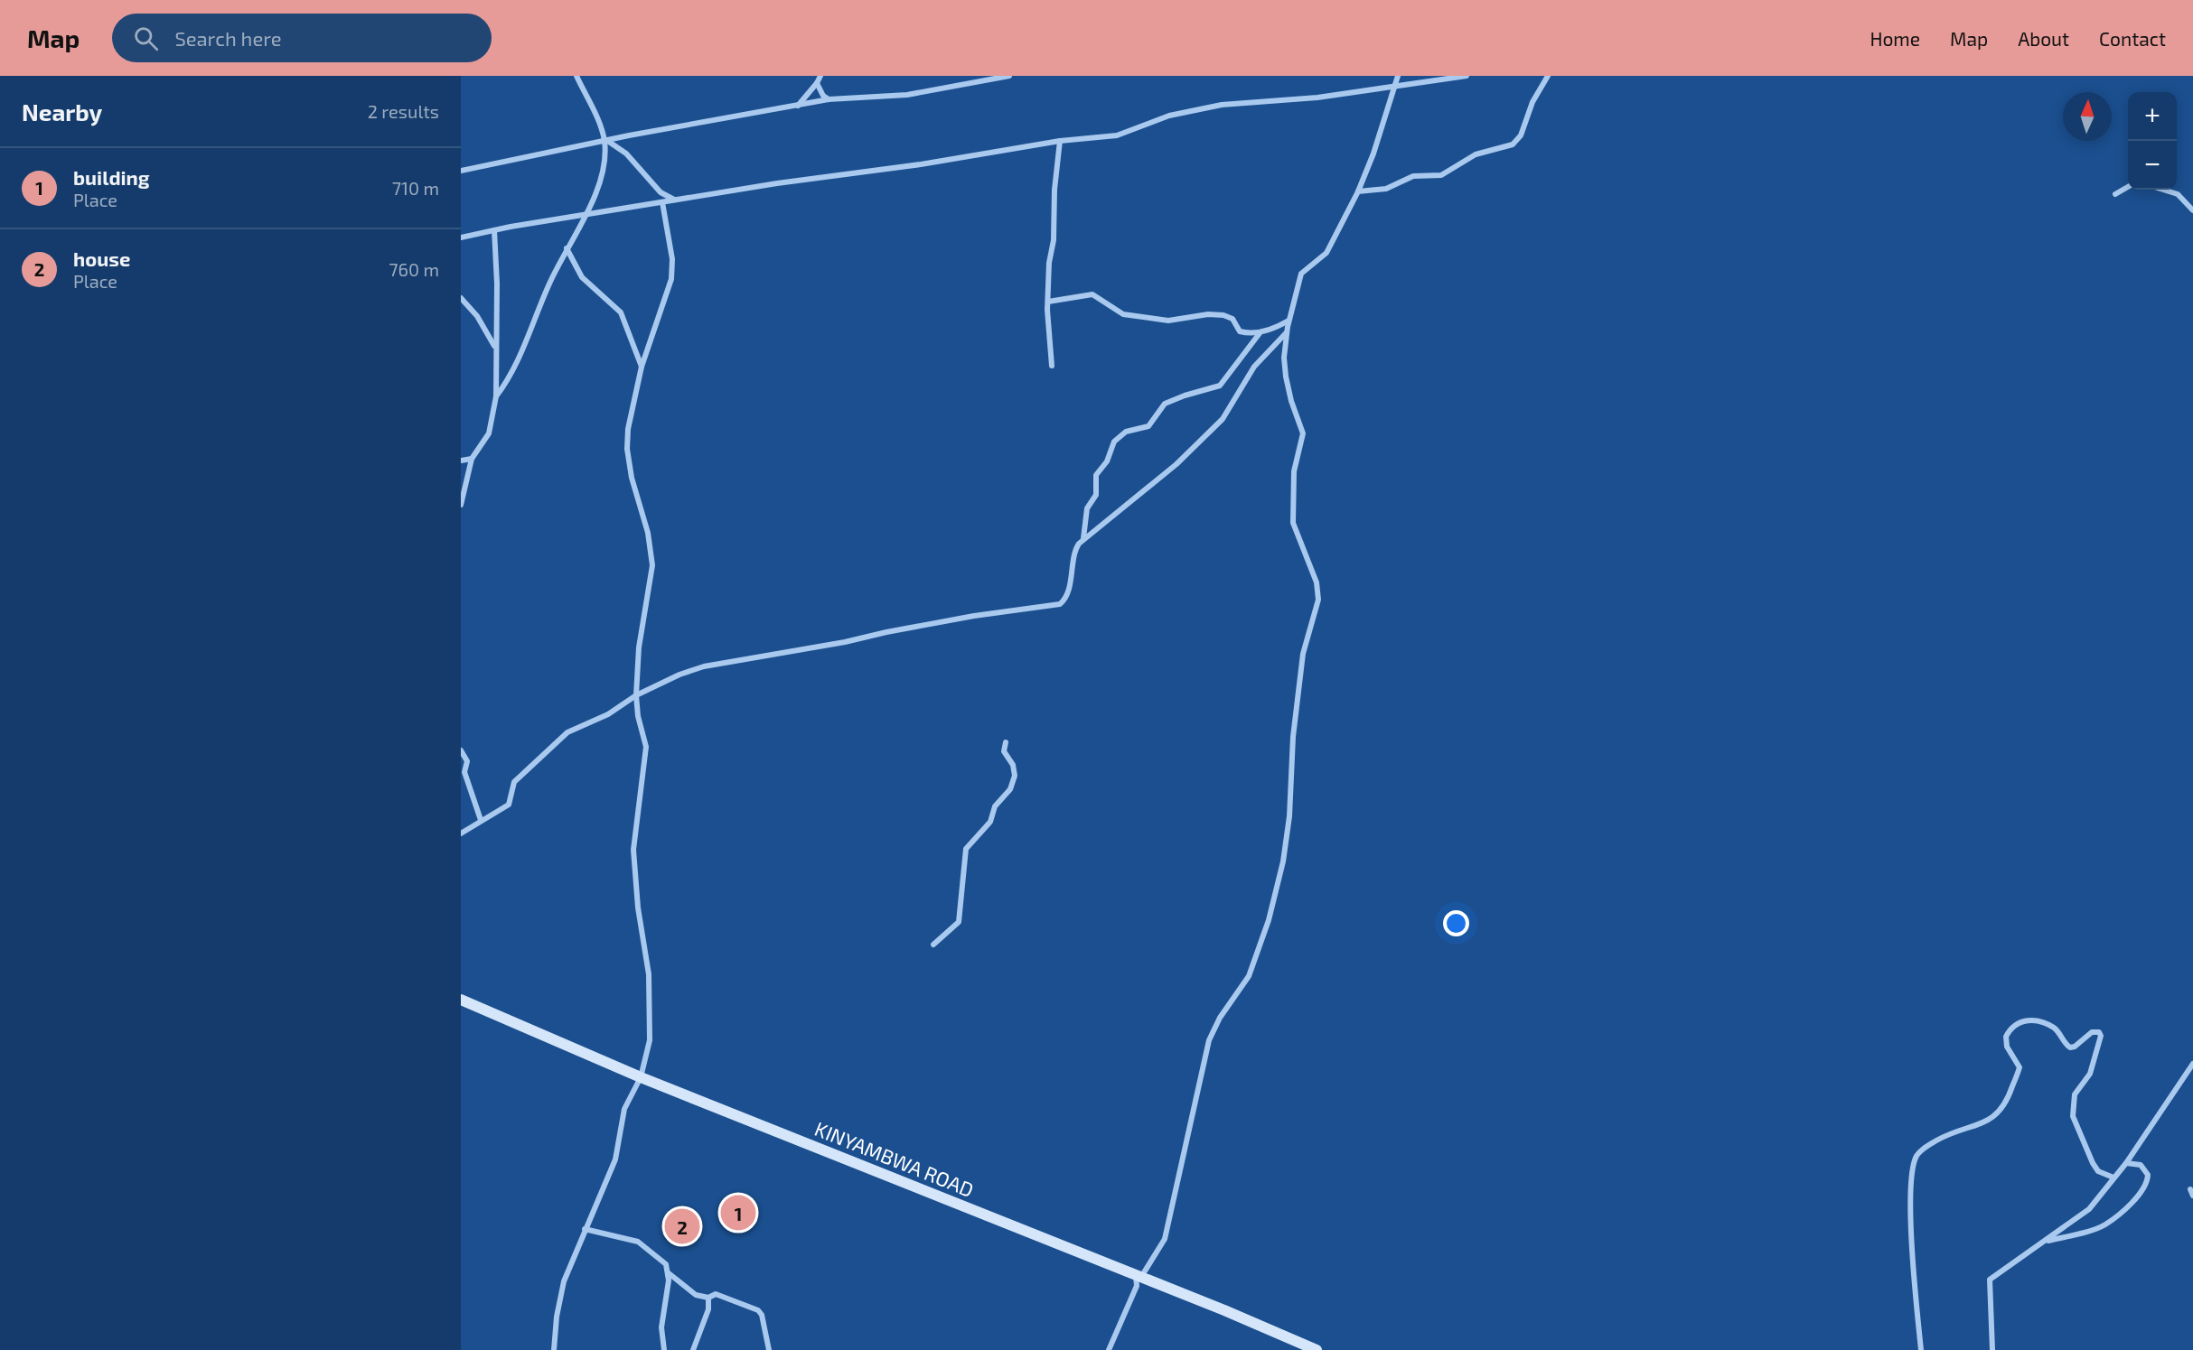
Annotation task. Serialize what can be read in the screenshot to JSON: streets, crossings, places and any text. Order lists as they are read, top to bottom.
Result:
{
  "streets": {
    "street": ["KINYAMBWA ROAD"]
  },
  "north": "top",
  "page": {
    "header": "Map",
    "search": "Search here",
    "nav": [
      "Home",
      "Map",
      "About",
      "Contact"
    ],
    "heading": ["Nearby", "2 results"],
    "map_buttons": ["+", "−"],
    "list": [
      {
        "mark": "1",
        "name": "building",
        "note": "Place",
        "value": "710 m"
      },
      {
        "mark": "2",
        "name": "house",
        "note": "Place",
        "value": "760 m"
      }
    ],
    "pins": ["1", "2"]
  }
}
